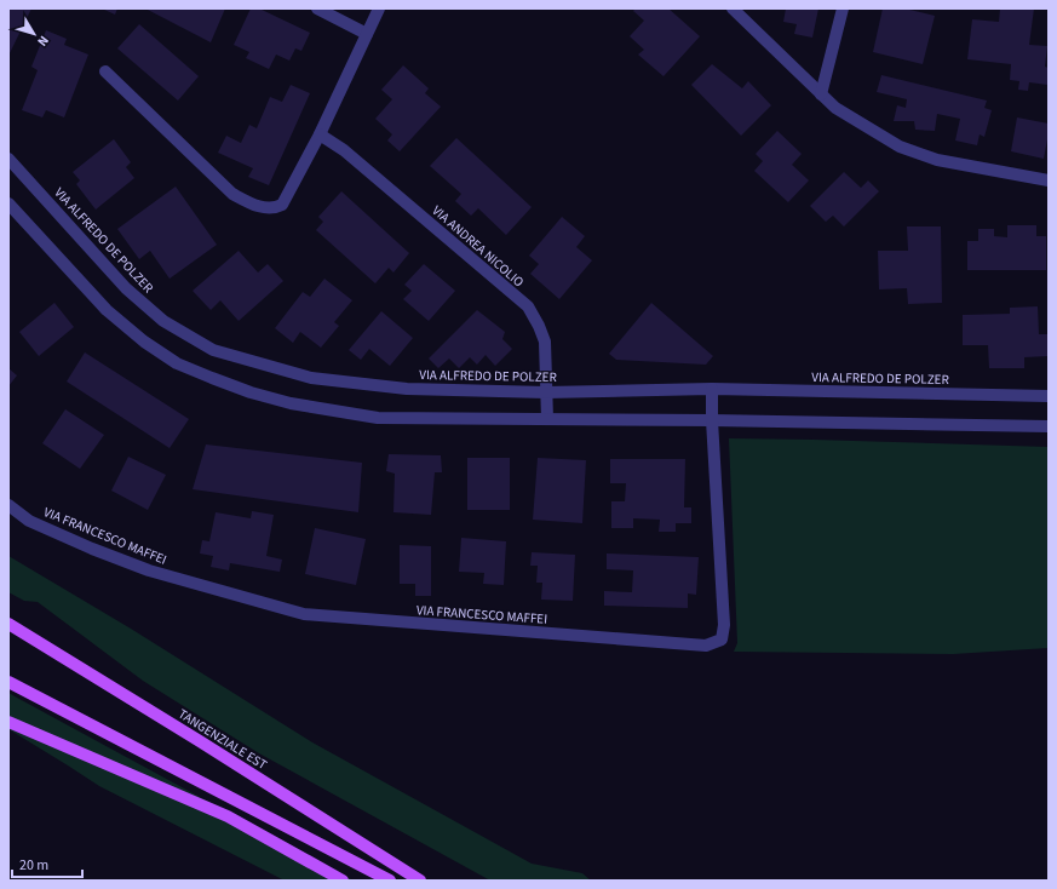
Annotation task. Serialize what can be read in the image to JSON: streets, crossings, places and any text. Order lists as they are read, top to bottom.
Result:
{
  "streets": {
    "main road": ["TANGENZIALE EST"],
    "street": ["VIA ALFREDO DE POLZER", "VIA ANDREA NICOLIO", "VIA FRANCESCO MAFFEI"]
  },
  "crossings": [
    ["VIA ALFREDO DE POLZER", "VIA ANDREA NICOLIO"],
    ["VIA ALFREDO DE POLZER", "VIA FRANCESCO MAFFEI"]
  ],
  "scale_bar": "20 m",
  "north": "bottom right"
}
